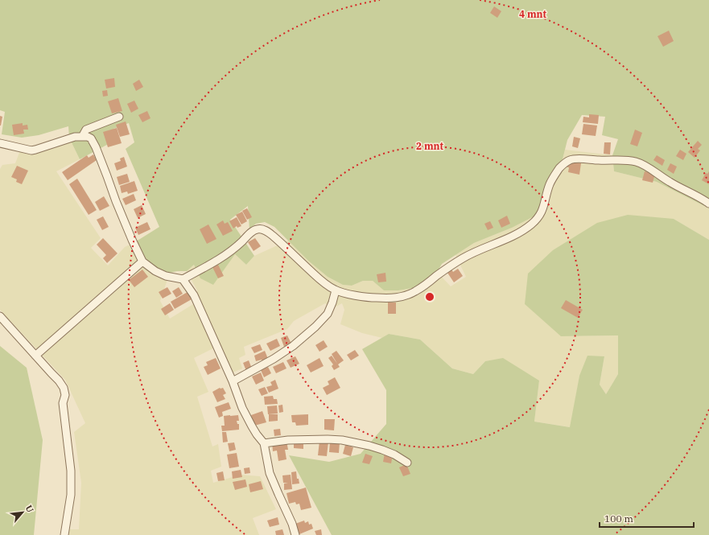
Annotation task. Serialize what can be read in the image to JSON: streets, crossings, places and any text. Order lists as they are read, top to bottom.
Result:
{
  "scale_bar": "100 m",
  "north": "top right",
  "rings": ["4 mnt", "2 mnt"]
}
